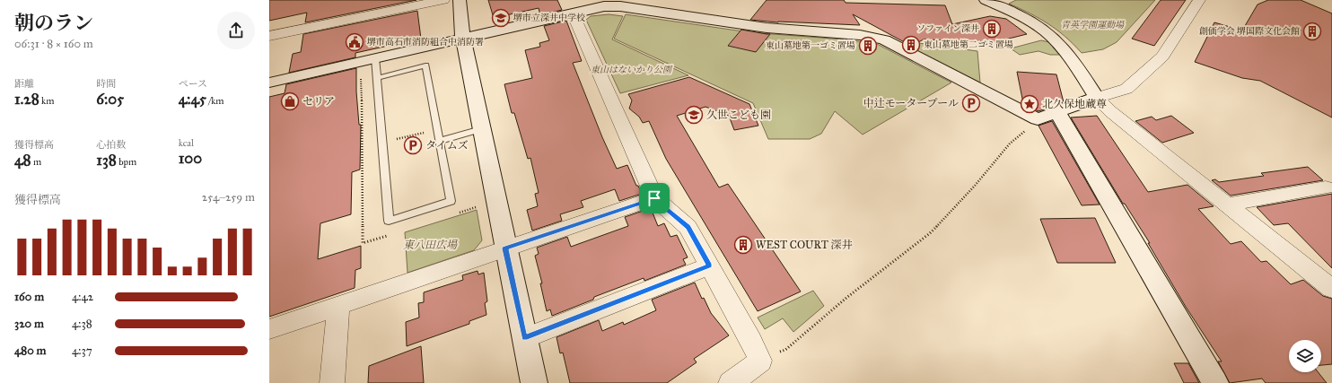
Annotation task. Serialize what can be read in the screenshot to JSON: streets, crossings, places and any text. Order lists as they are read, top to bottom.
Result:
{
  "parks": ["青英学園運動場", "東山はないかり公園", "東八田広場"],
  "places": {
    "school or university": ["堺市立深井中学校", "久世こども園"],
    "building": [
      "ソファイン深井",
      "創価学会 堺国際文化会館",
      "東山墓地第二ゴミ置場",
      "東山墓地第一ゴミ置場",
      "WEST COURT 深井"
    ],
    "public building": ["堺市高石市消防組合中消防署"],
    "shop": ["セリア"],
    "parking": ["中辻モータープール", "タイムズ"],
    "place": ["北久保地蔵尊"]
  },
  "page": {
    "heading": ["朝のラン", "06:31 · 8 × 160 m"],
    "stats": [
      ["距離", "1.28 km"],
      ["時間", "6:05"],
      ["ペース", "4:45 /km"],
      ["獲得標高", "48 m"],
      ["心拍数", "138 bpm"],
      ["kcal", "100"]
    ],
    "chart": ["獲得標高", "254–259 m"],
    "list": [
      {
        "name": "160 m",
        "note": "4:42"
      },
      {
        "name": "320 m",
        "note": "4:38"
      },
      {
        "name": "480 m",
        "note": "4:37"
      }
    ]
  }
}
